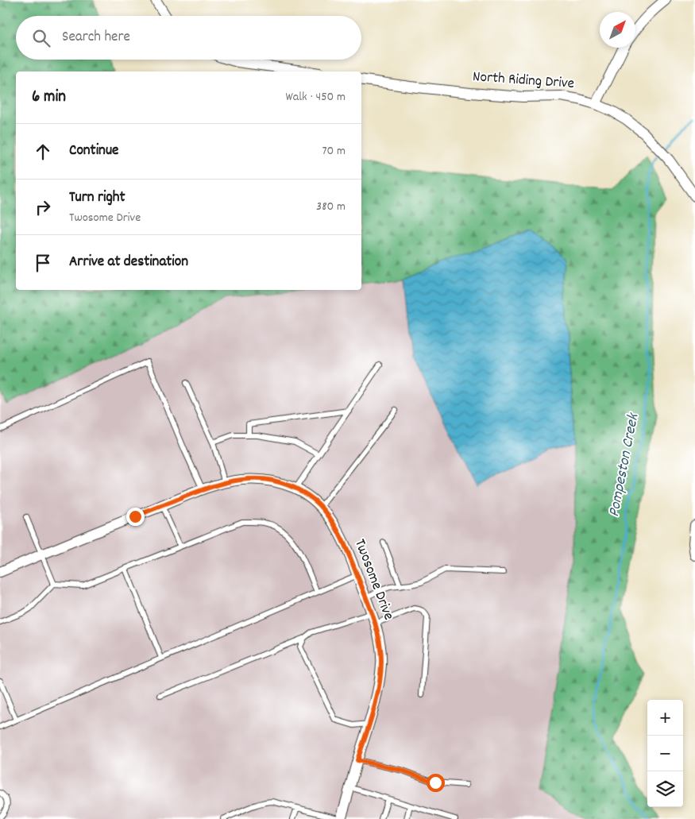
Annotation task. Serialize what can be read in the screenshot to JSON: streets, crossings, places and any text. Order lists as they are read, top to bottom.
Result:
{
  "streets": {
    "street": ["North Riding Drive", "Twosome Drive"]
  },
  "water": ["Pompeston Creek"],
  "north": "top right",
  "page": {
    "search": "Search here",
    "heading": ["6 min", "Walk · 450 m"],
    "list": [
      ["Continue", "70 m"],
      ["Turn right", "Twosome Drive", "380 m"],
      "Arrive at destination"
    ],
    "map_buttons": ["+", "−"]
  }
}
